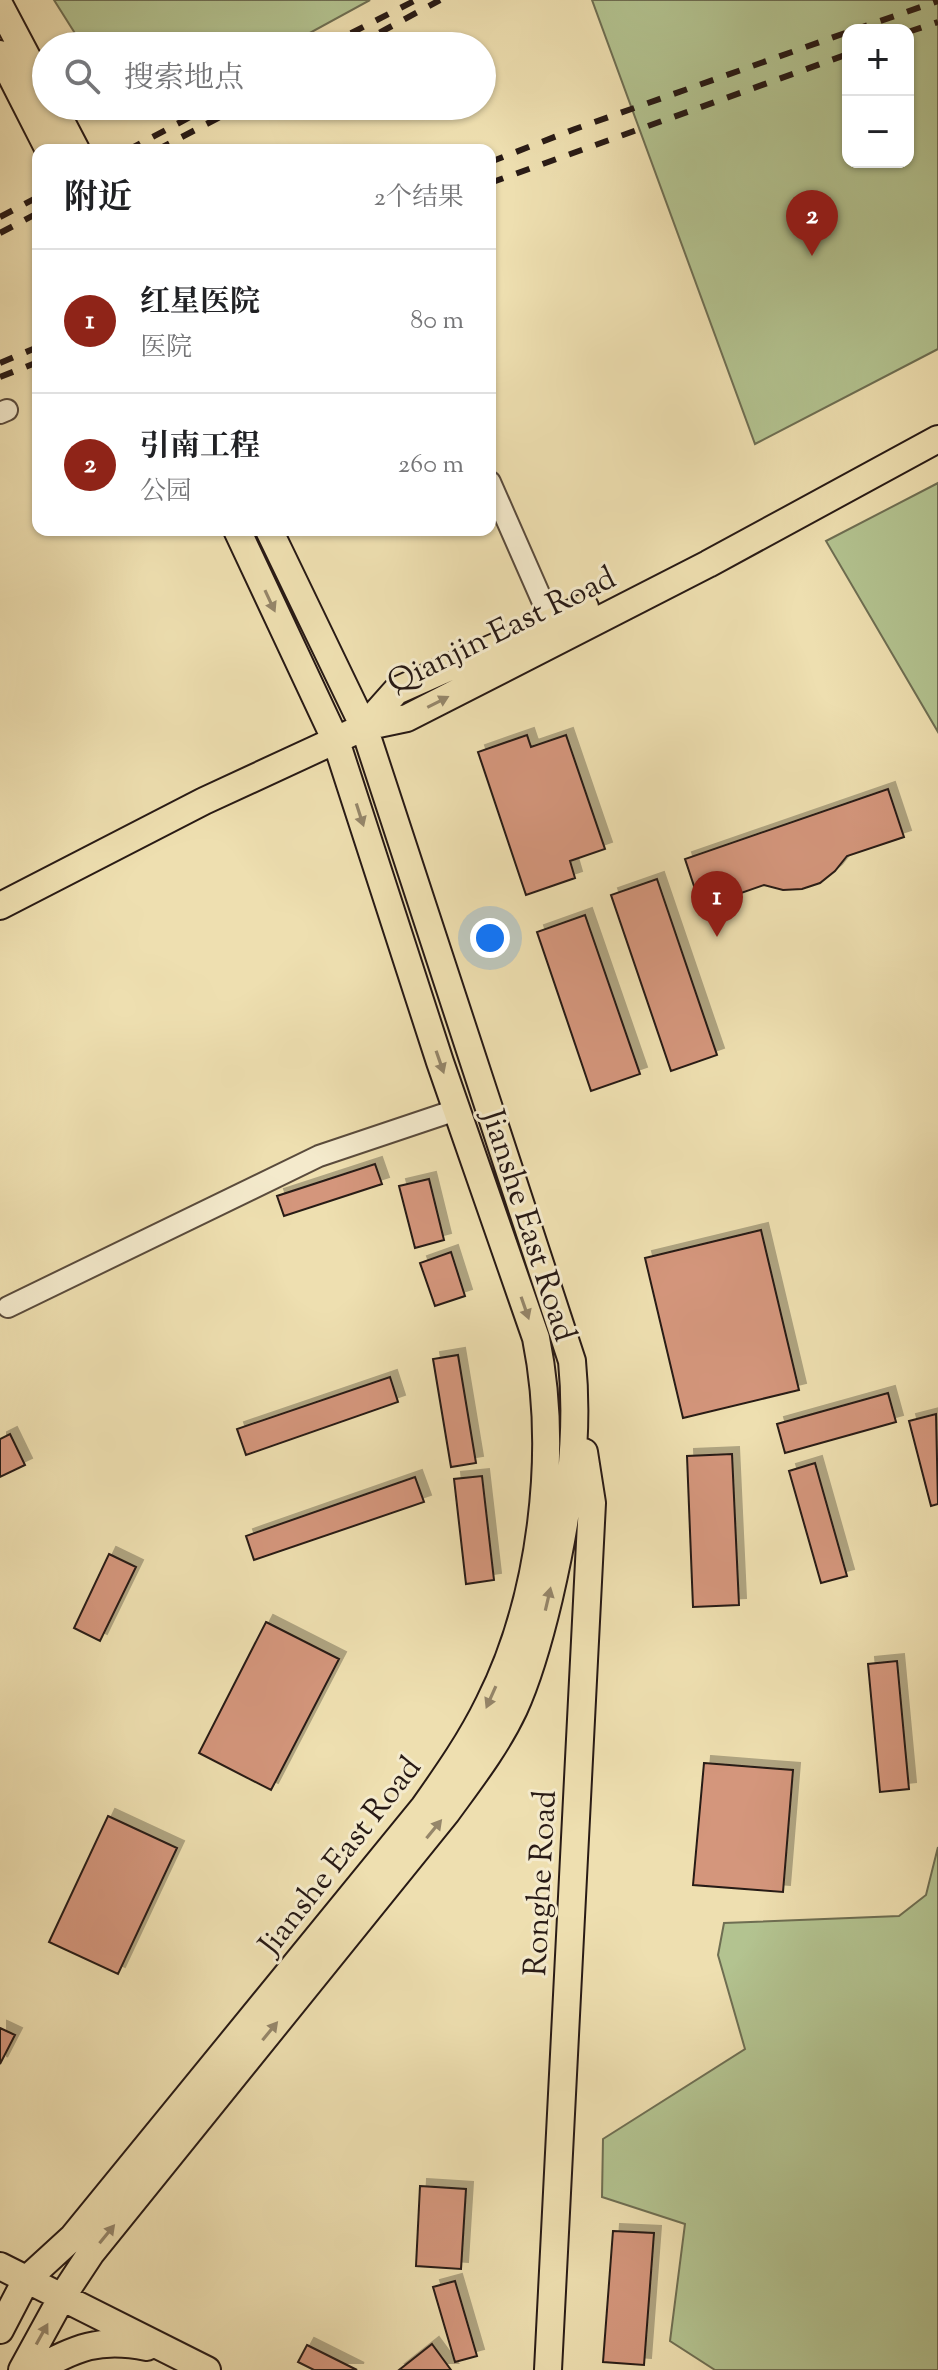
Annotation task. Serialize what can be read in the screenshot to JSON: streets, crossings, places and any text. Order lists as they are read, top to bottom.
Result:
{
  "streets": {
    "main road": ["Qianjin East Road", "Jianshe East Road", "Ronghe Road"]
  },
  "crossings": [
    ["Qianjin East Road", "Jianshe East Road"],
    ["Jianshe East Road", "Ronghe Road"]
  ],
  "page": {
    "map_buttons": ["+", "−"],
    "search": "搜索地点",
    "heading": ["附近", "2个结果"],
    "pins": ["2", "1"],
    "list": [
      {
        "mark": "1",
        "name": "红星医院",
        "note": "医院",
        "value": "80 m"
      },
      {
        "mark": "2",
        "name": "引南工程",
        "note": "公园",
        "value": "260 m"
      }
    ]
  }
}
